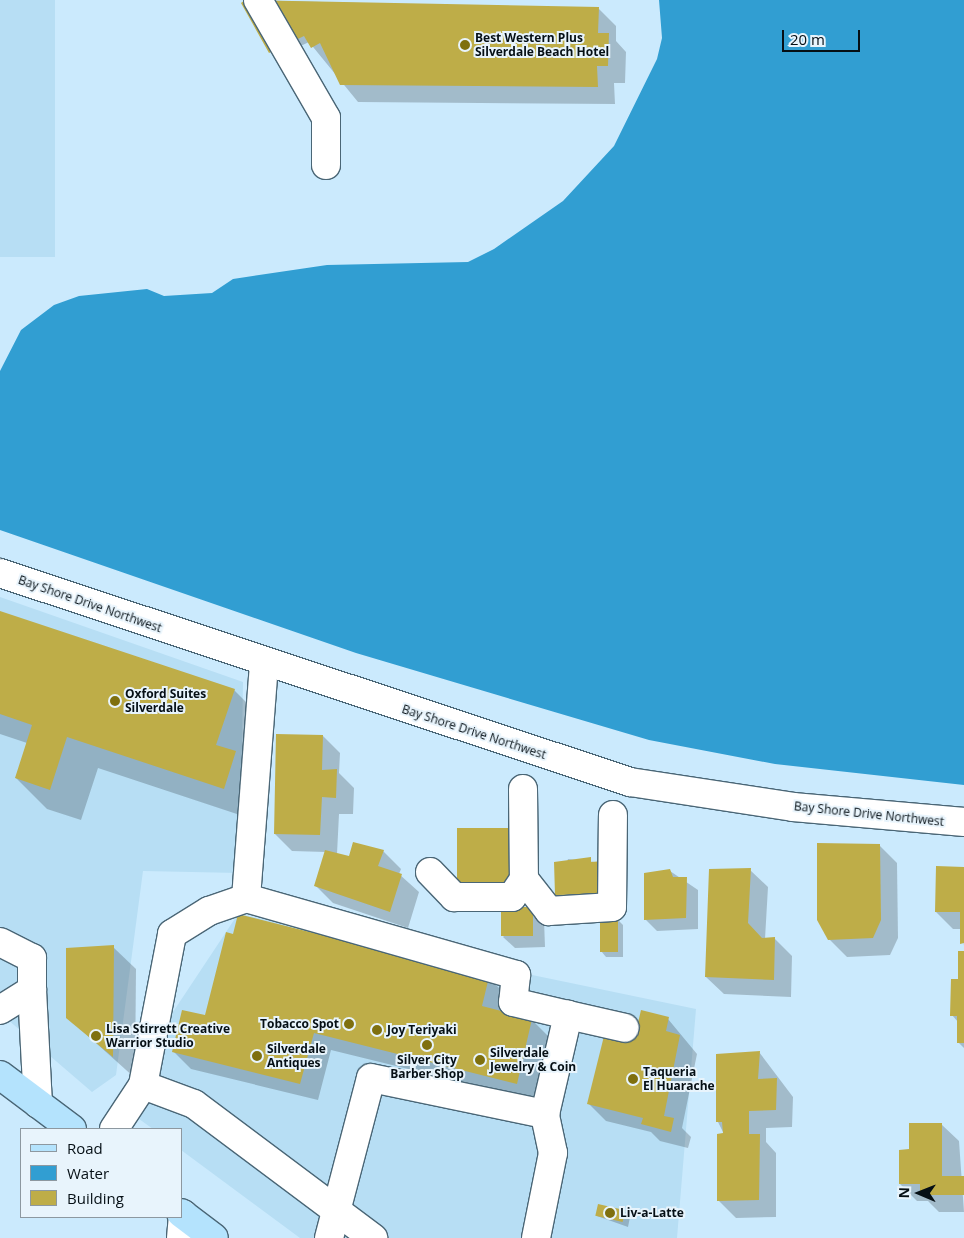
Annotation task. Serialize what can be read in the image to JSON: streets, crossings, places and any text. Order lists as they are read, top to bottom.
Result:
{
  "streets": {
    "street": ["Bay Shore Drive Northwest"]
  },
  "places": [
    "Best Western Plus Silverdale Beach Hotel",
    "Oxford Suites Silverdale",
    "Tobacco Spot",
    "Joy Teriyaki",
    "Lisa Stirrett Creative Warrior Studio",
    "Silver City Barber Shop",
    "Silverdale Antiques",
    "Silverdale Jewelry & Coin",
    "Taqueria El Huarache",
    "Liv-a-Latte"
  ],
  "legend": ["Road", "Water", "Building"],
  "scale_bar": "20 m",
  "north": "left"
}
